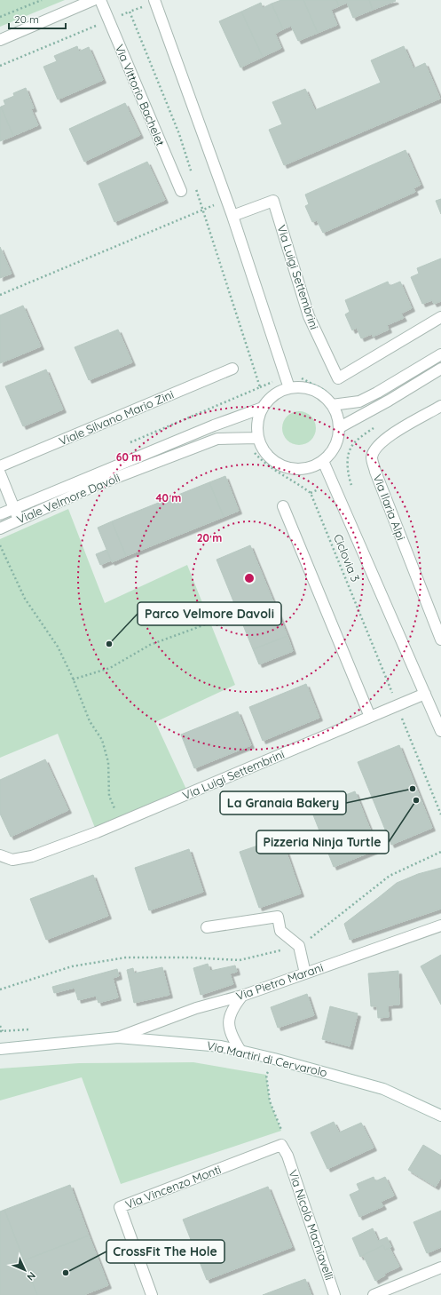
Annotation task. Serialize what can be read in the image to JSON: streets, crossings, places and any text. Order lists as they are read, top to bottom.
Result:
{
  "streets": {
    "street": [
      "Via Vittorio Bachelet",
      "Via Luigi Settembrini",
      "Viale Silvano Mario Zini",
      "Viale Velmore Davoli",
      "Via Ilaria Alpi",
      "Via Pietro Marani",
      "Via Martiri di Cervarolo",
      "Via Vincenzo Monti",
      "Via Nicolò Machiavelli"
    ],
    "path": ["Ciclovia 3"]
  },
  "crossings": [
    ["Via Pietro Marani", "Via Martiri di Cervarolo"],
    ["Via Vincenzo Monti", "Via Nicolò Machiavelli"]
  ],
  "places": [
    "Parco Velmore Davoli",
    "La Granaia Bakery",
    "Pizzeria Ninja Turtle",
    "CrossFit The Hole"
  ],
  "scale_bar": "20 m",
  "north": "bottom right",
  "rings": ["60 m", "40 m", "20 m"]
}
